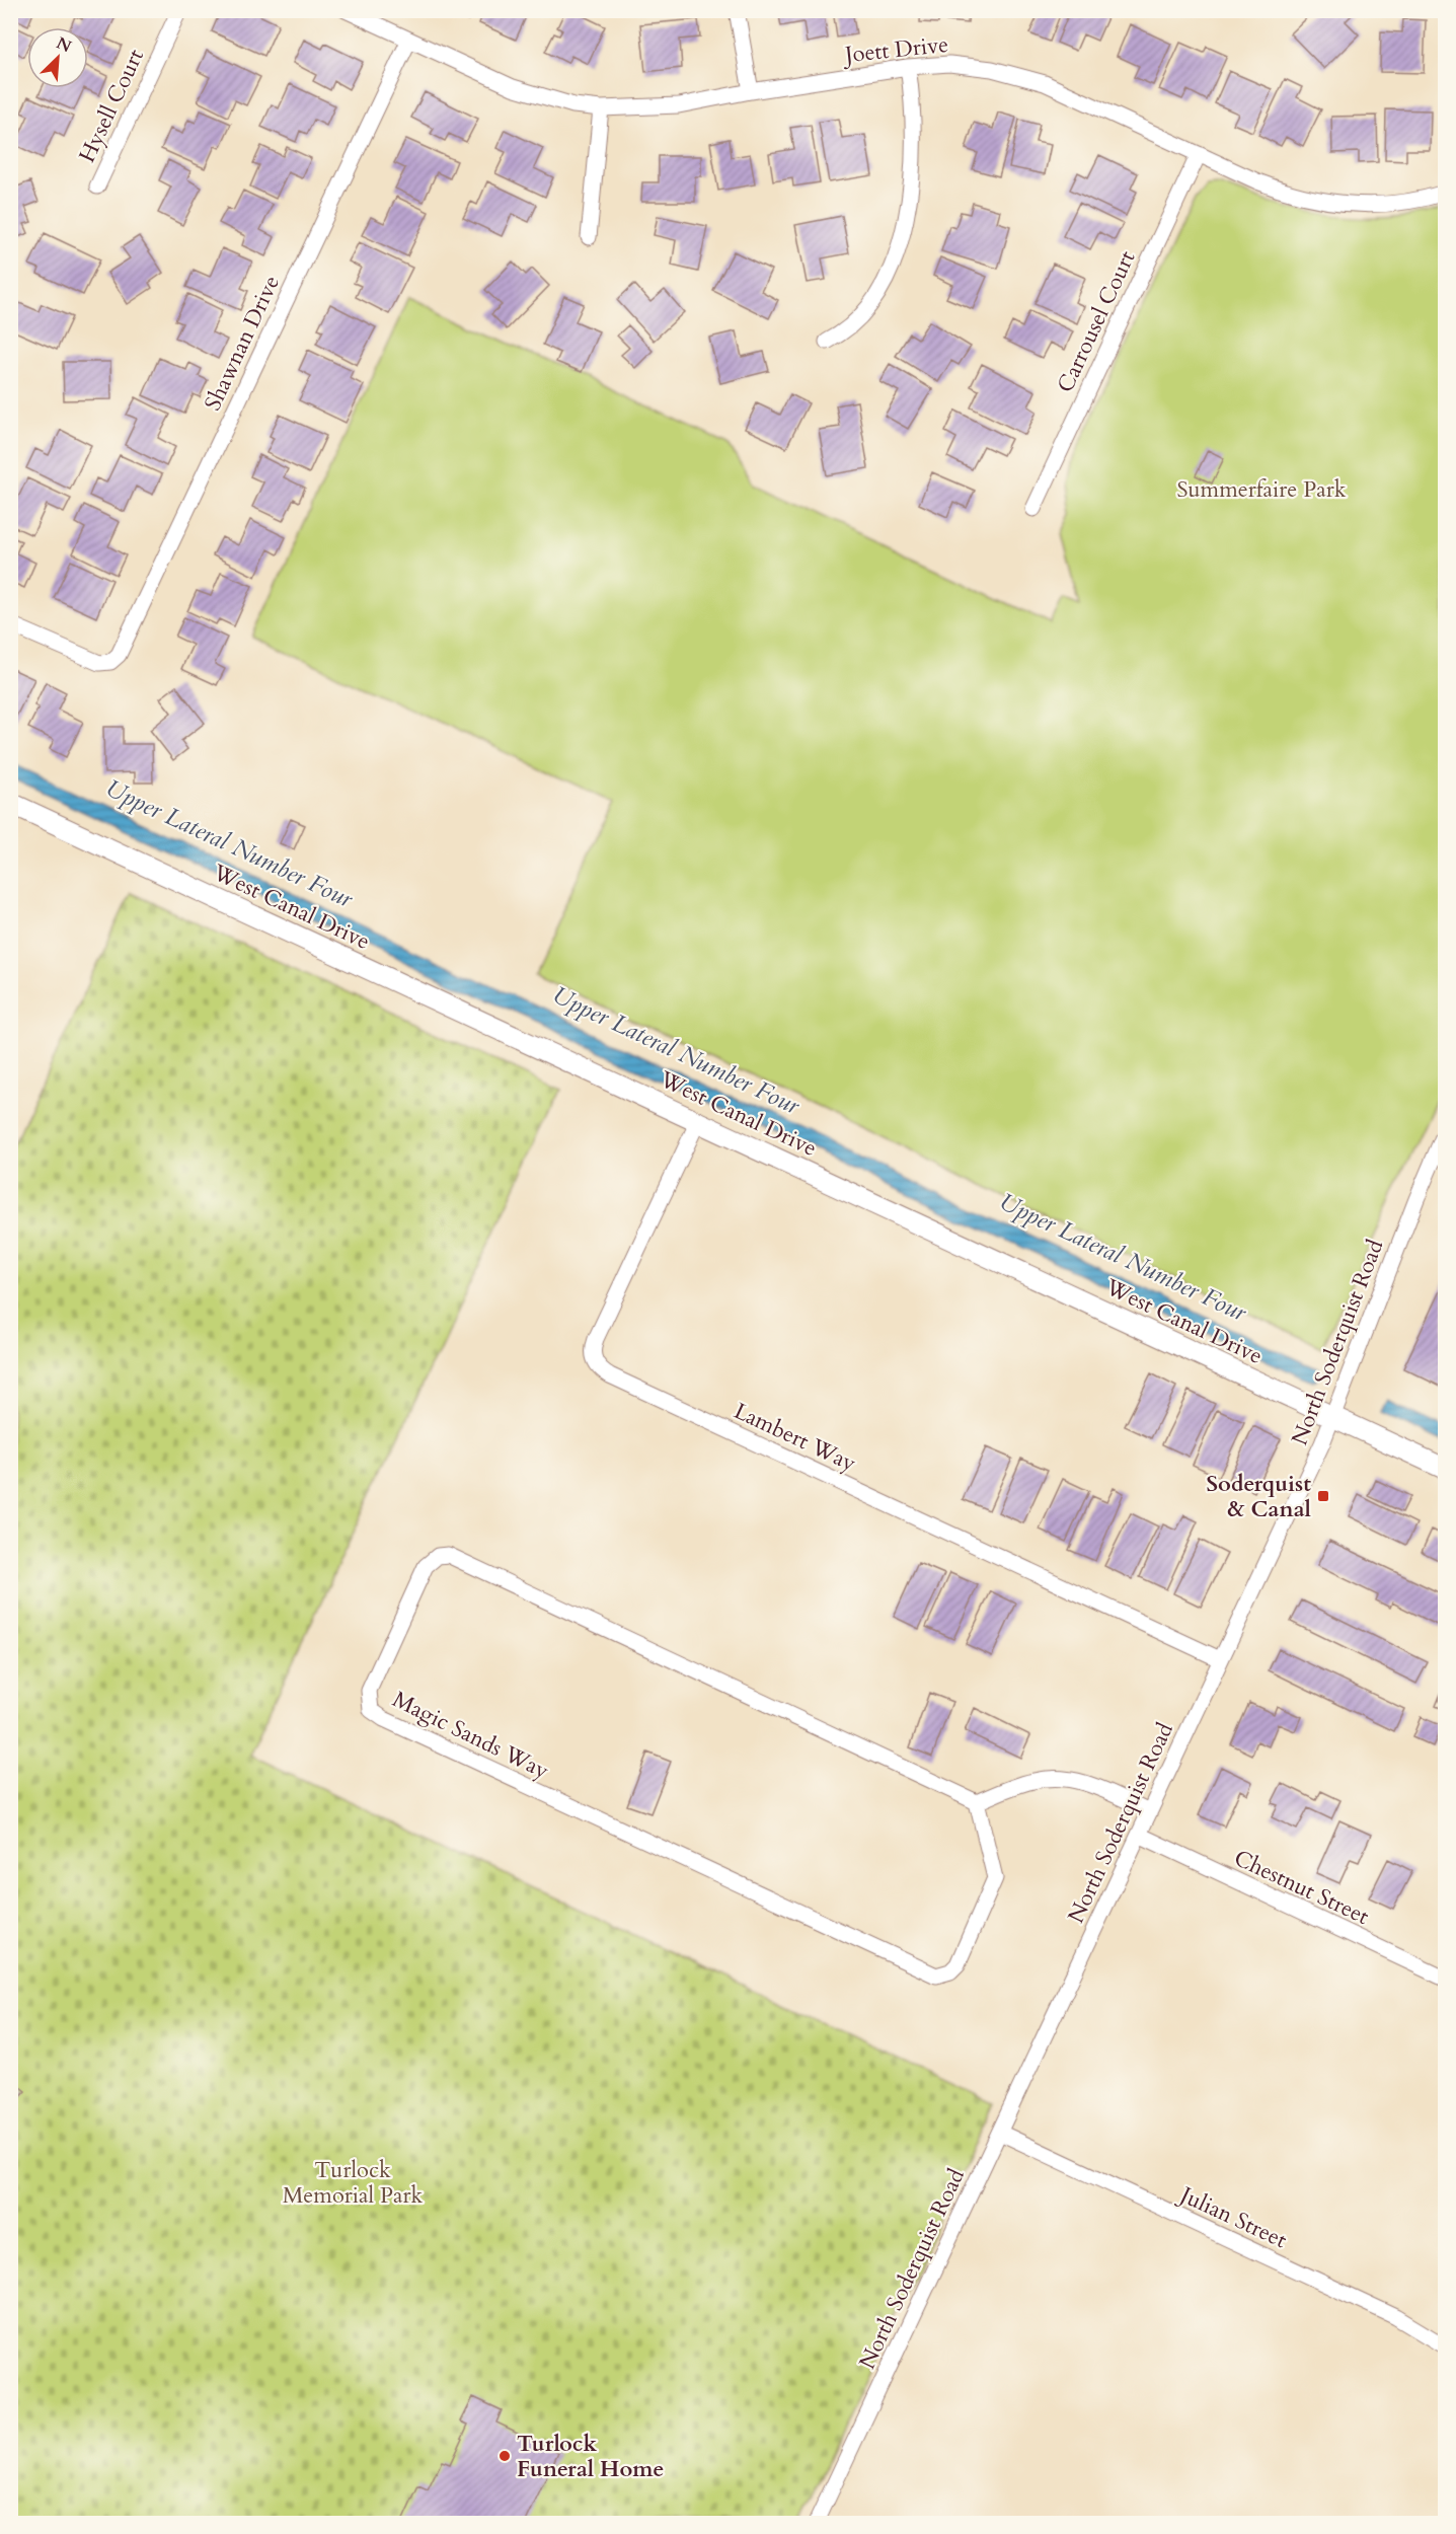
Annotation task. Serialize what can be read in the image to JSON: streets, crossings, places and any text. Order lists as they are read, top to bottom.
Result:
{
  "streets": {
    "street": [
      "Joett Drive",
      "Hysell Court",
      "Carrousel Court",
      "Shawnan Drive",
      "West Canal Drive",
      "North Soderquist Road",
      "Lambert Way",
      "Magic Sands Way",
      "Chestnut Street",
      "Julian Street"
    ]
  },
  "crossings": [
    ["Joett Drive", "Carrousel Court"],
    ["Joett Drive", "Shawnan Drive"],
    ["West Canal Drive", "North Soderquist Road"],
    ["West Canal Drive", "Lambert Way"],
    ["North Soderquist Road", "Lambert Way"],
    ["North Soderquist Road", "Chestnut Street"],
    ["North Soderquist Road", "Julian Street"]
  ],
  "water": ["Upper Lateral Number Four"],
  "parks": ["Summerfaire Park", "Turlock Memorial Park"],
  "places": {
    "transit": ["Soderquist & Canal"],
    "other": ["Turlock Funeral Home"]
  },
  "north": "top right"
}
